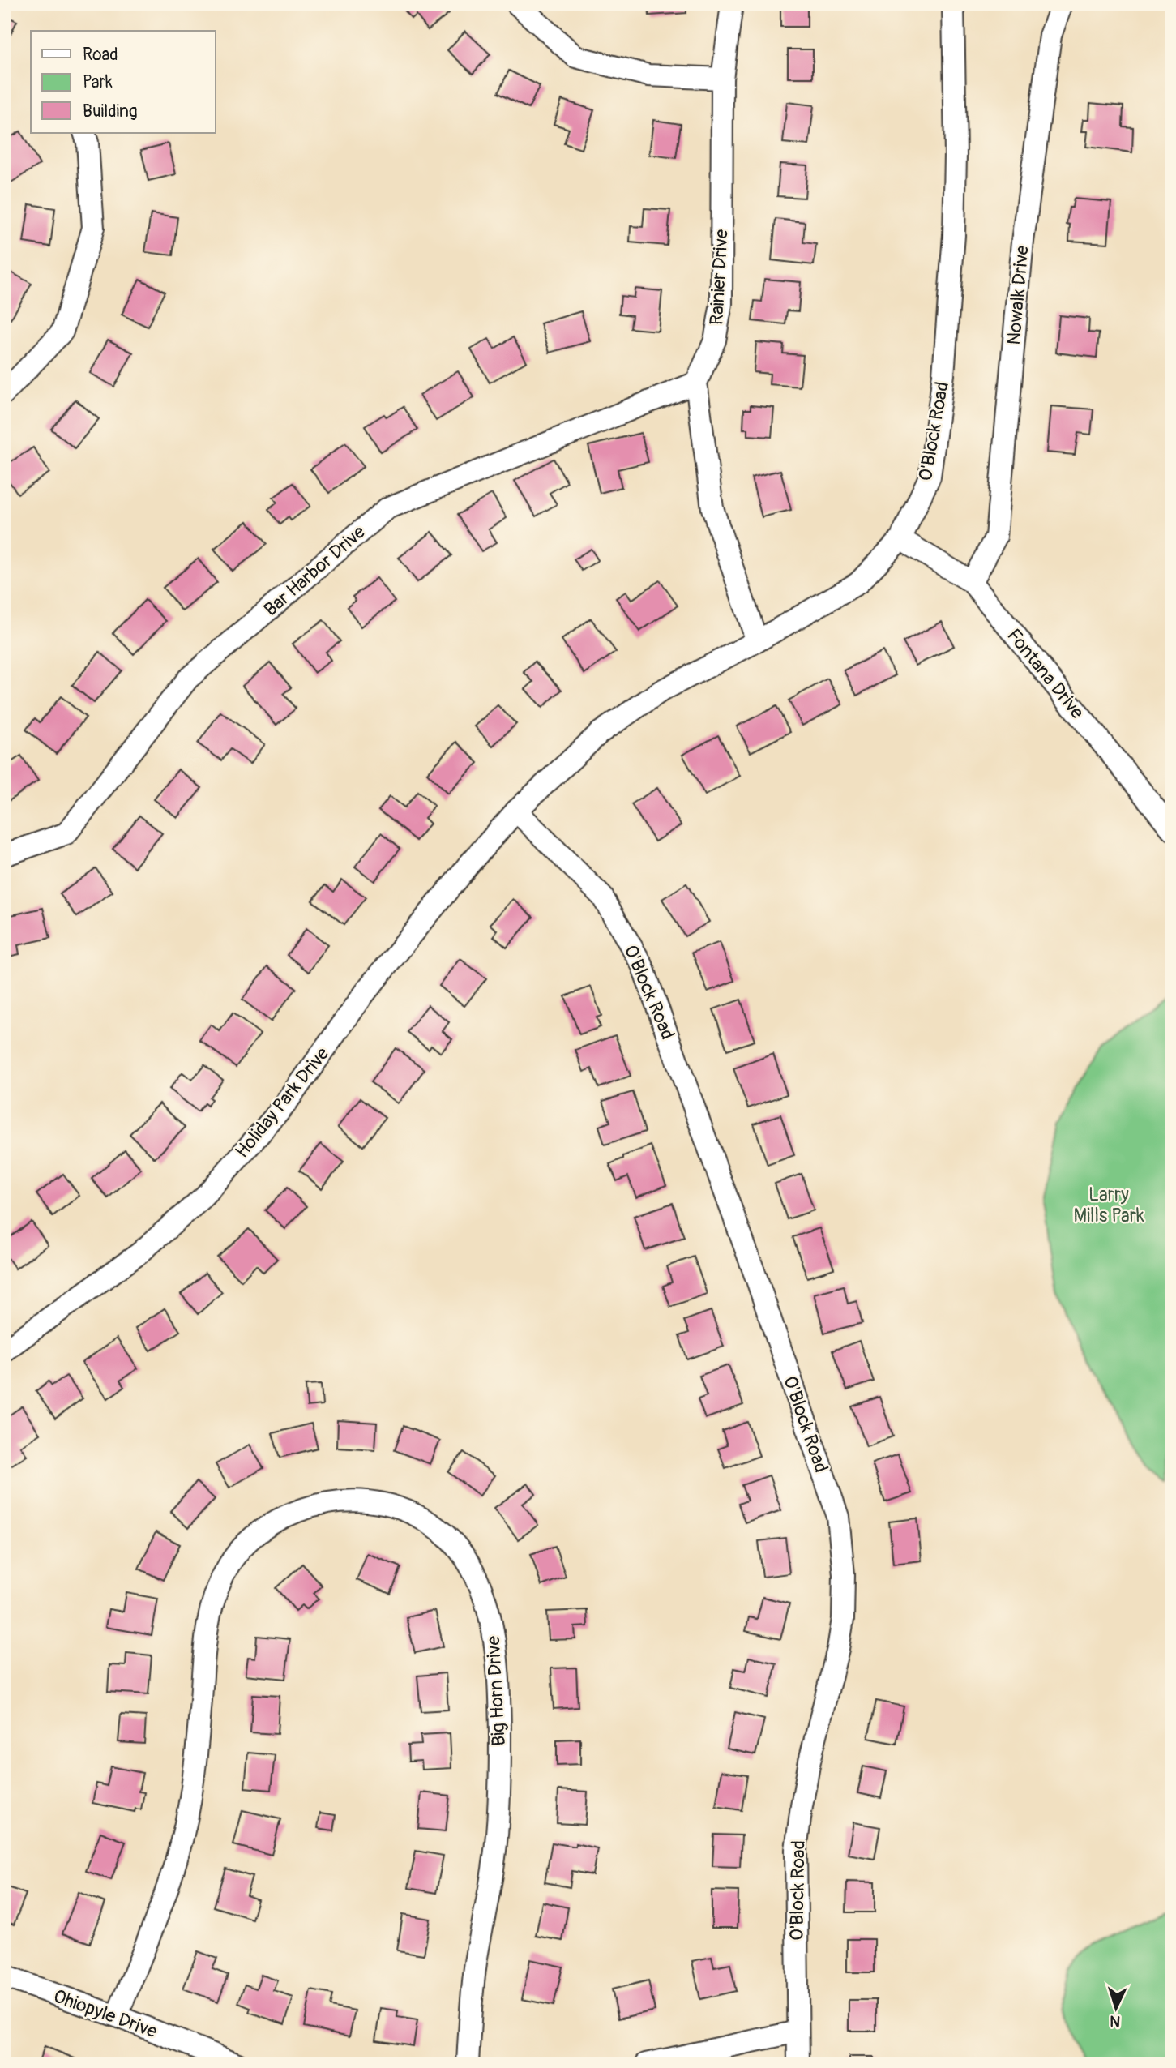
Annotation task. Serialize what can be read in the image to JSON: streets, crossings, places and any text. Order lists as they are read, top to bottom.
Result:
{
  "streets": {
    "street": [
      "Rainier Drive",
      "Nowalk Drive",
      "O'Block Road",
      "Bar Harbor Drive",
      "Fontana Drive",
      "Holiday Park Drive",
      "Big Horn Drive",
      "Ohiopyle Drive"
    ]
  },
  "crossings": [
    ["Rainier Drive", "Bar Harbor Drive"],
    ["Nowalk Drive", "Fontana Drive"],
    ["O'Block Road", "Fontana Drive"],
    ["O'Block Road", "Holiday Park Drive"],
    ["Big Horn Drive", "Ohiopyle Drive"]
  ],
  "parks": ["Larry Mills Park"],
  "legend": ["Road", "Park", "Building"],
  "north": "bottom"
}
